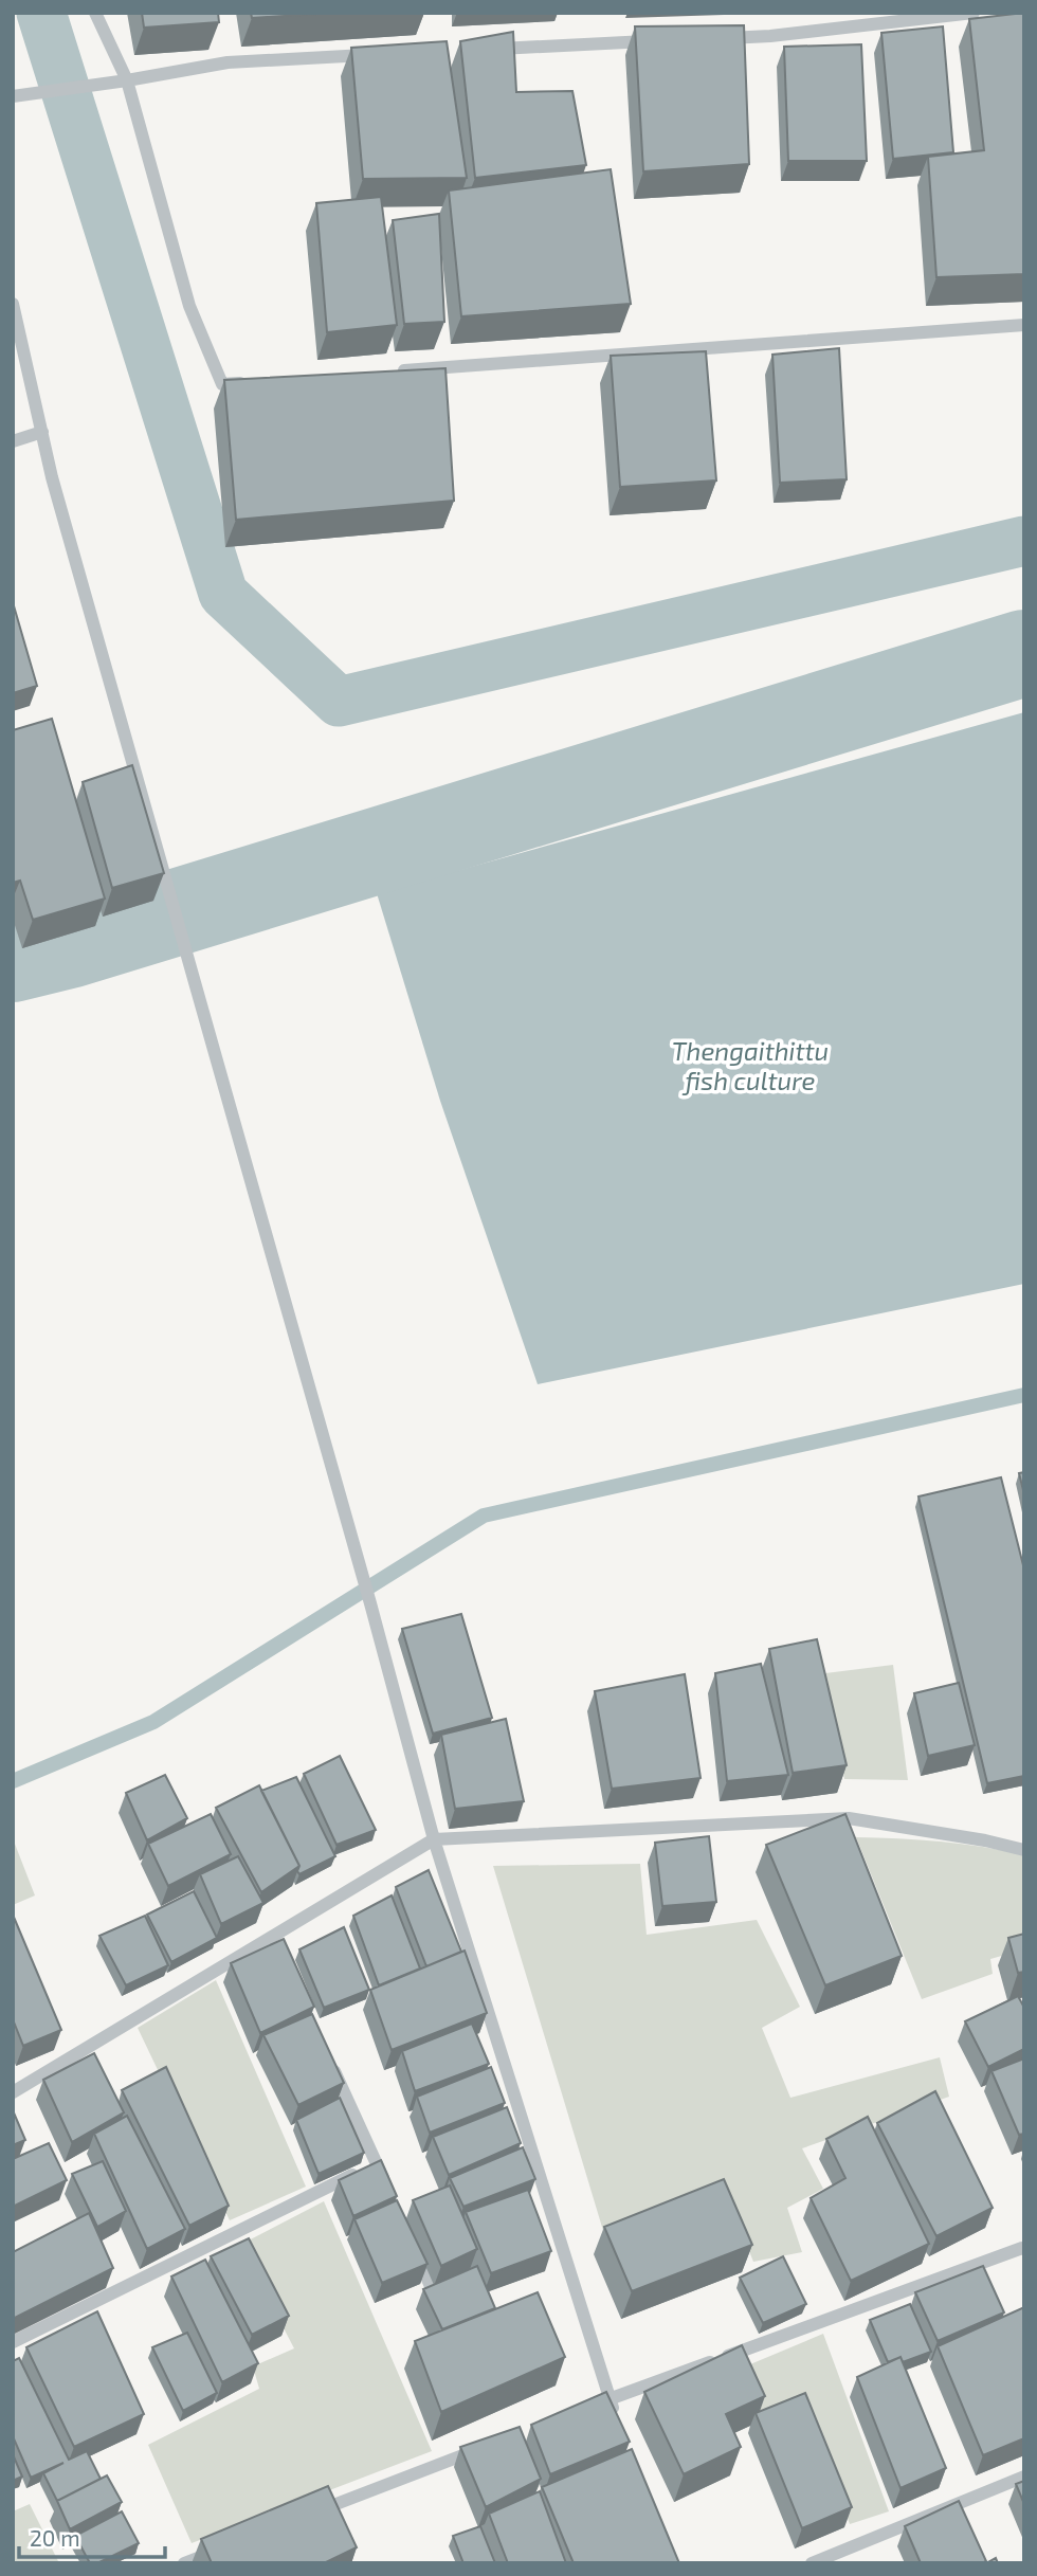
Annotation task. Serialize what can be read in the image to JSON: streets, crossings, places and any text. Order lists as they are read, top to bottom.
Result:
{
  "water": ["Thengaithittu fish culture"],
  "scale_bar": "20 m"
}
